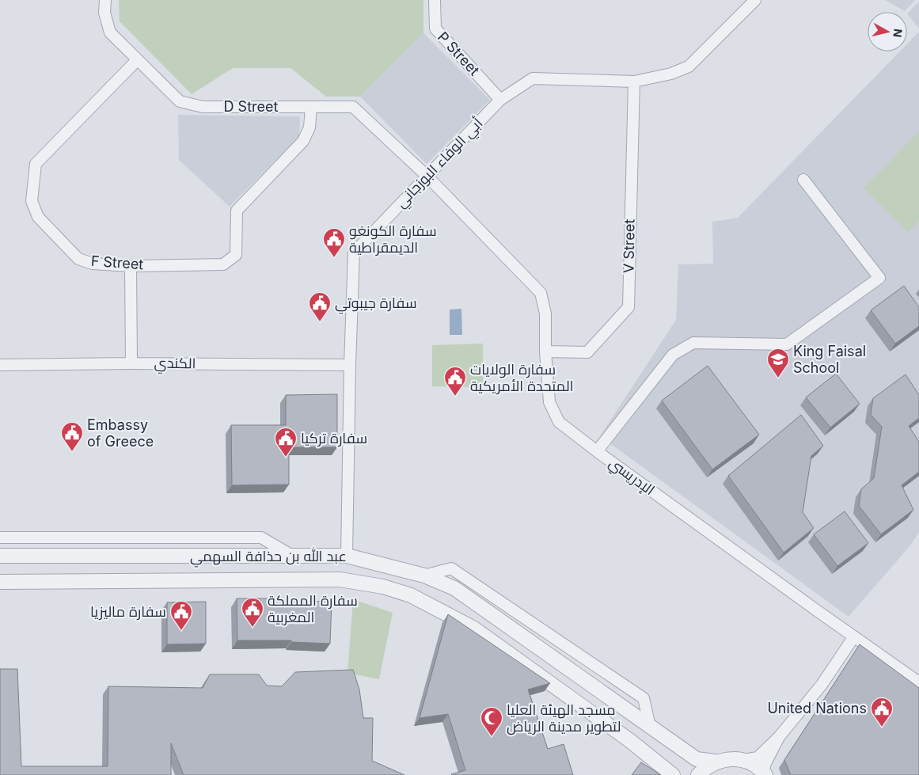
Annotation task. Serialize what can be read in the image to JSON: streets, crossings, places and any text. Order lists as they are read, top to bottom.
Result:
{
  "streets": {
    "street": [
      "P Street",
      "D Street",
      "أبي الوفاء البوزجاني",
      "V Street",
      "F Street",
      "الكندي",
      "الإدريسي",
      "عبد الله بن حذافة السهمي"
    ]
  },
  "crossings": [
    ["P Street", "أبي الوفاء البوزجاني"],
    ["D Street", "أبي الوفاء البوزجاني"],
    ["D Street", "F Street"],
    ["D Street", "الإدريسي"],
    ["أبي الوفاء البوزجاني", "V Street"],
    ["أبي الوفاء البوزجاني", "الكندي"],
    ["أبي الوفاء البوزجاني", "عبد الله بن حذافة السهمي"],
    ["V Street", "الإدريسي"]
  ],
  "places": {
    "public building": [
      "سفارة الكونغو الديمقراطية",
      "سفارة جيبوتي",
      "سفارة الولايات المتحدة الأمريكية",
      "Embassy of Greece",
      "سفارة تركيا",
      "سفارة المملكة المغربية",
      "سفارة ماليزيا",
      "United Nations"
    ],
    "school or university": ["King Faisal School"],
    "mosque": ["مسجد الهيئة العليا لتطوير مدينة الرياض"]
  },
  "north": "right"
}
